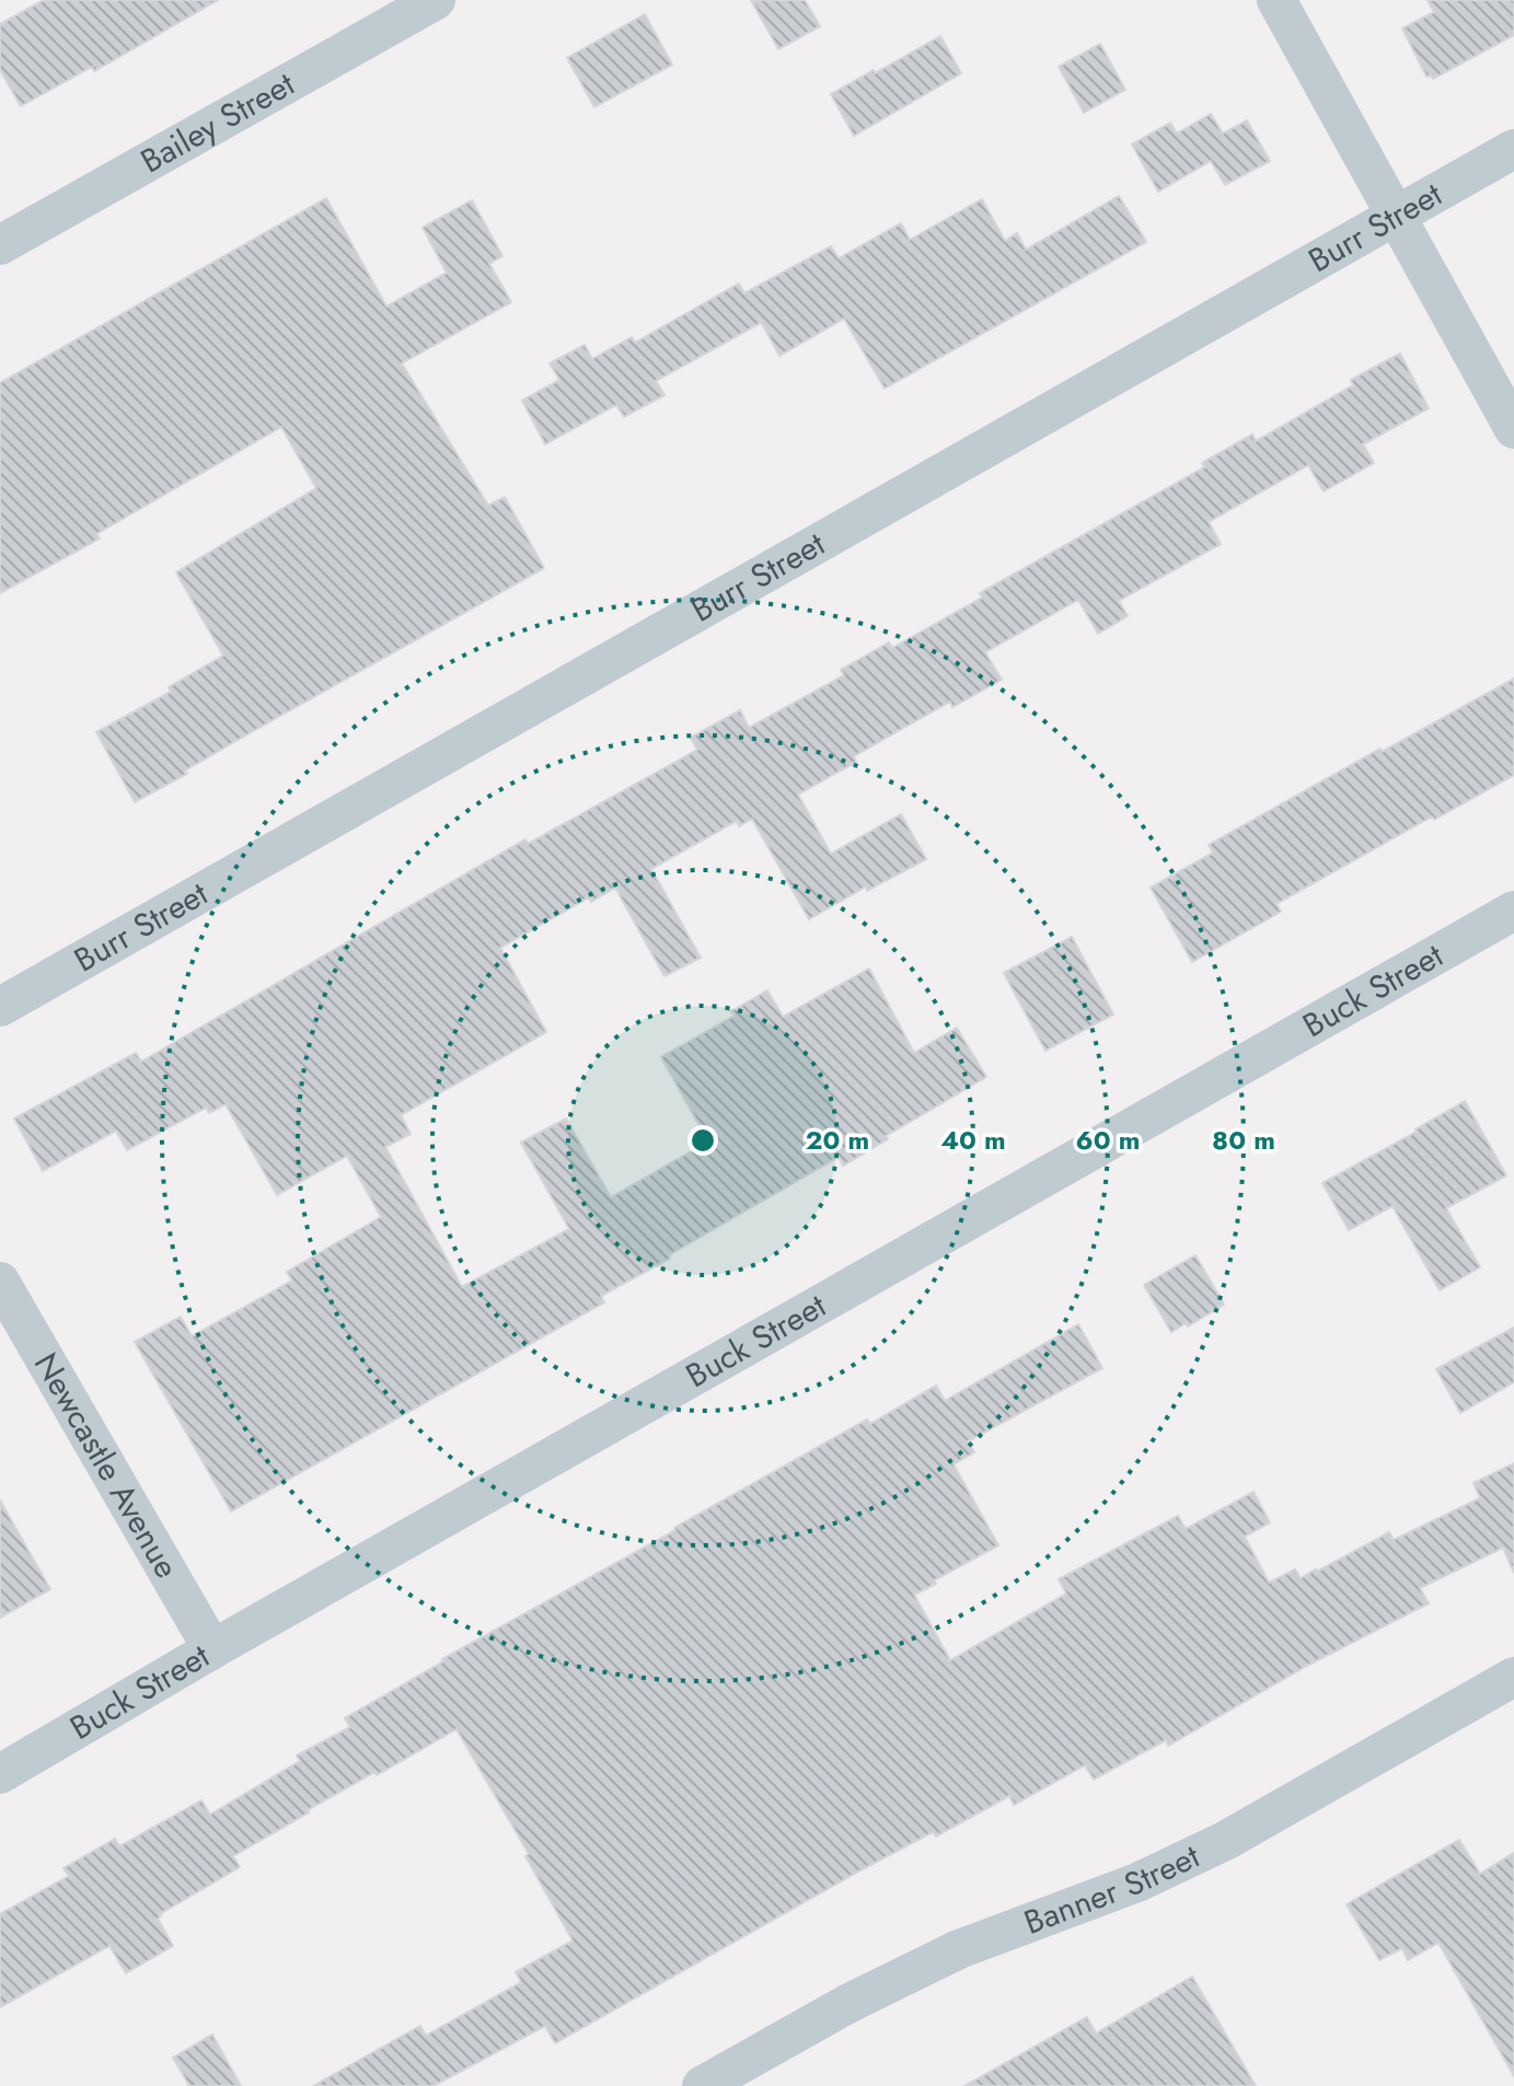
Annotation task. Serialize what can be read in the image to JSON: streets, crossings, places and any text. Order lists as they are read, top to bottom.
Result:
{
  "streets": {
    "street": [
      "Bailey Street",
      "Burr Street",
      "Buck Street",
      "Newcastle Avenue",
      "Banner Street"
    ]
  },
  "crossings": [
    ["Buck Street", "Newcastle Avenue"]
  ],
  "rings": [
    "20 m",
    "40 m",
    "60 m",
    "80 m"
  ]
}
